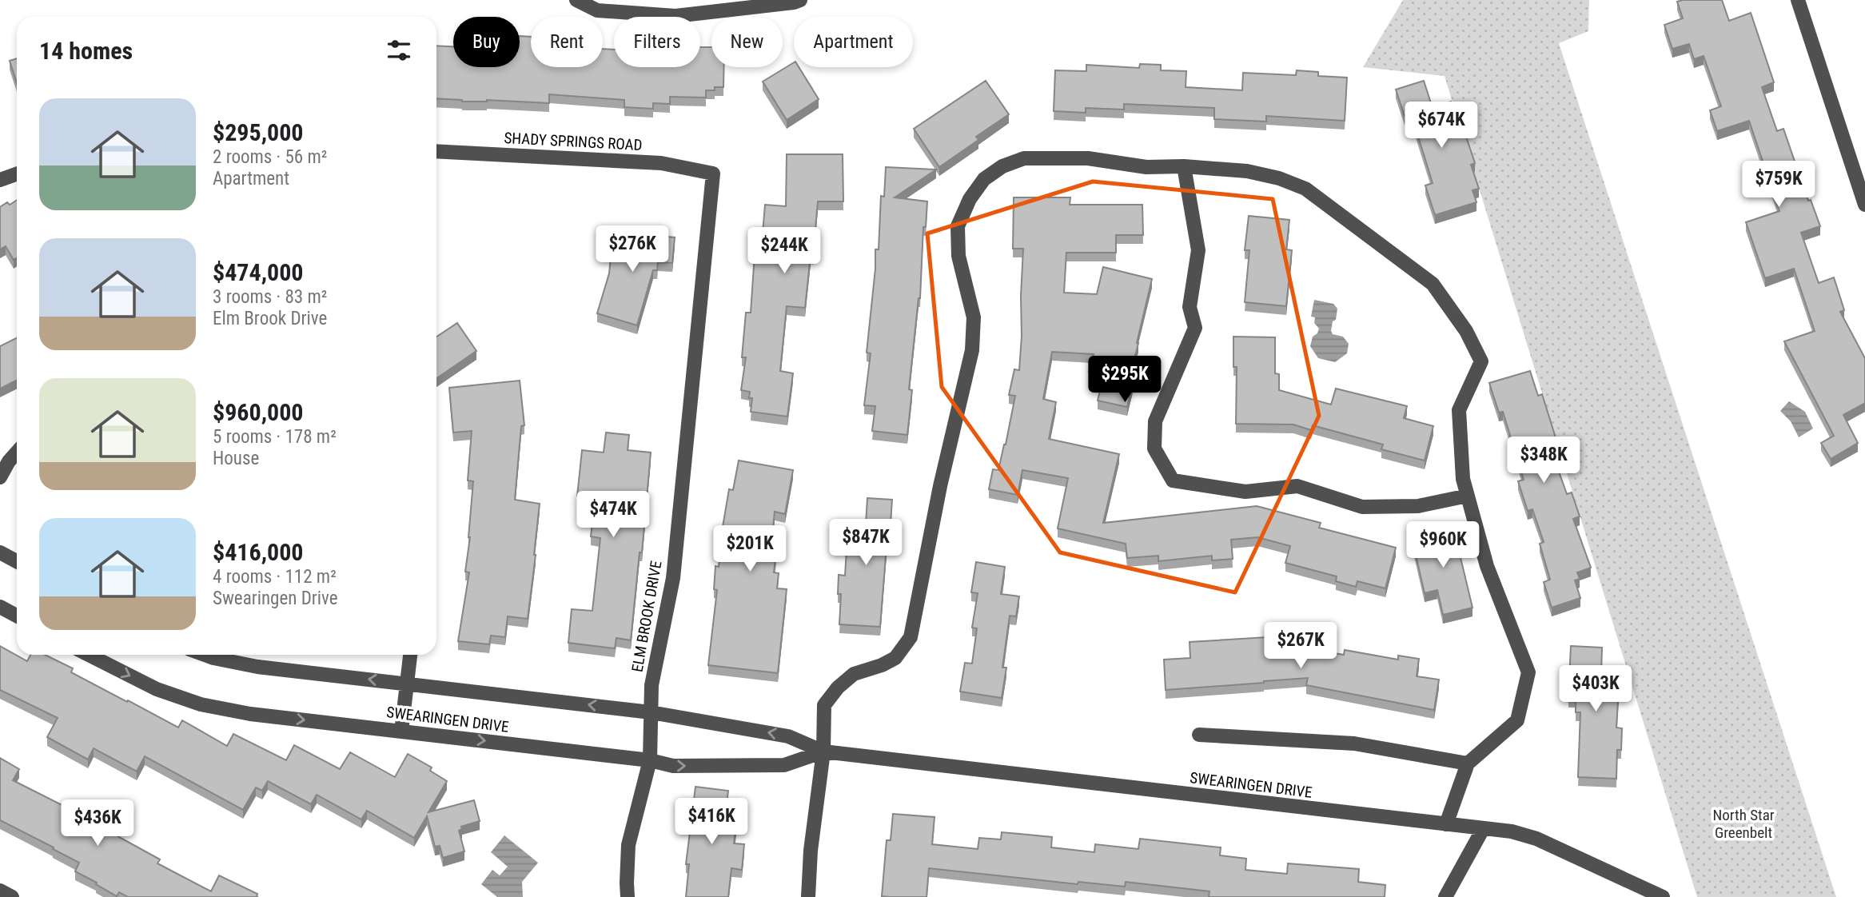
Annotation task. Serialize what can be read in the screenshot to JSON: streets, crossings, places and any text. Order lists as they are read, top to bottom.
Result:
{
  "streets": {
    "street": ["SHADY SPRINGS ROAD", "ELM BROOK DRIVE", "SWEARINGEN DRIVE"]
  },
  "crossings": [
    ["SHADY SPRINGS ROAD", "ELM BROOK DRIVE"],
    ["ELM BROOK DRIVE", "SWEARINGEN DRIVE"]
  ],
  "parks": ["North Star Greenbelt"],
  "page": {
    "chip": [
      "Buy",
      "Rent",
      "Filters",
      "New",
      "Apartment"
    ],
    "heading": "14 homes",
    "list": [
      {
        "name": "$295,000",
        "note": "2 rooms · 56 m² · Apartment"
      },
      {
        "name": "$474,000",
        "note": "3 rooms · 83 m² · Elm Brook Drive"
      },
      {
        "name": "$960,000",
        "note": "5 rooms · 178 m² · House"
      },
      {
        "name": "$416,000",
        "note": "4 rooms · 112 m² · Swearingen Drive"
      }
    ],
    "price": [
      "$674K",
      "$759K",
      "$276K",
      "$244K",
      "$295K",
      "$348K",
      "$474K",
      "$847K",
      "$960K",
      "$201K",
      "$267K",
      "$403K",
      "$416K",
      "$436K"
    ]
  }
}
